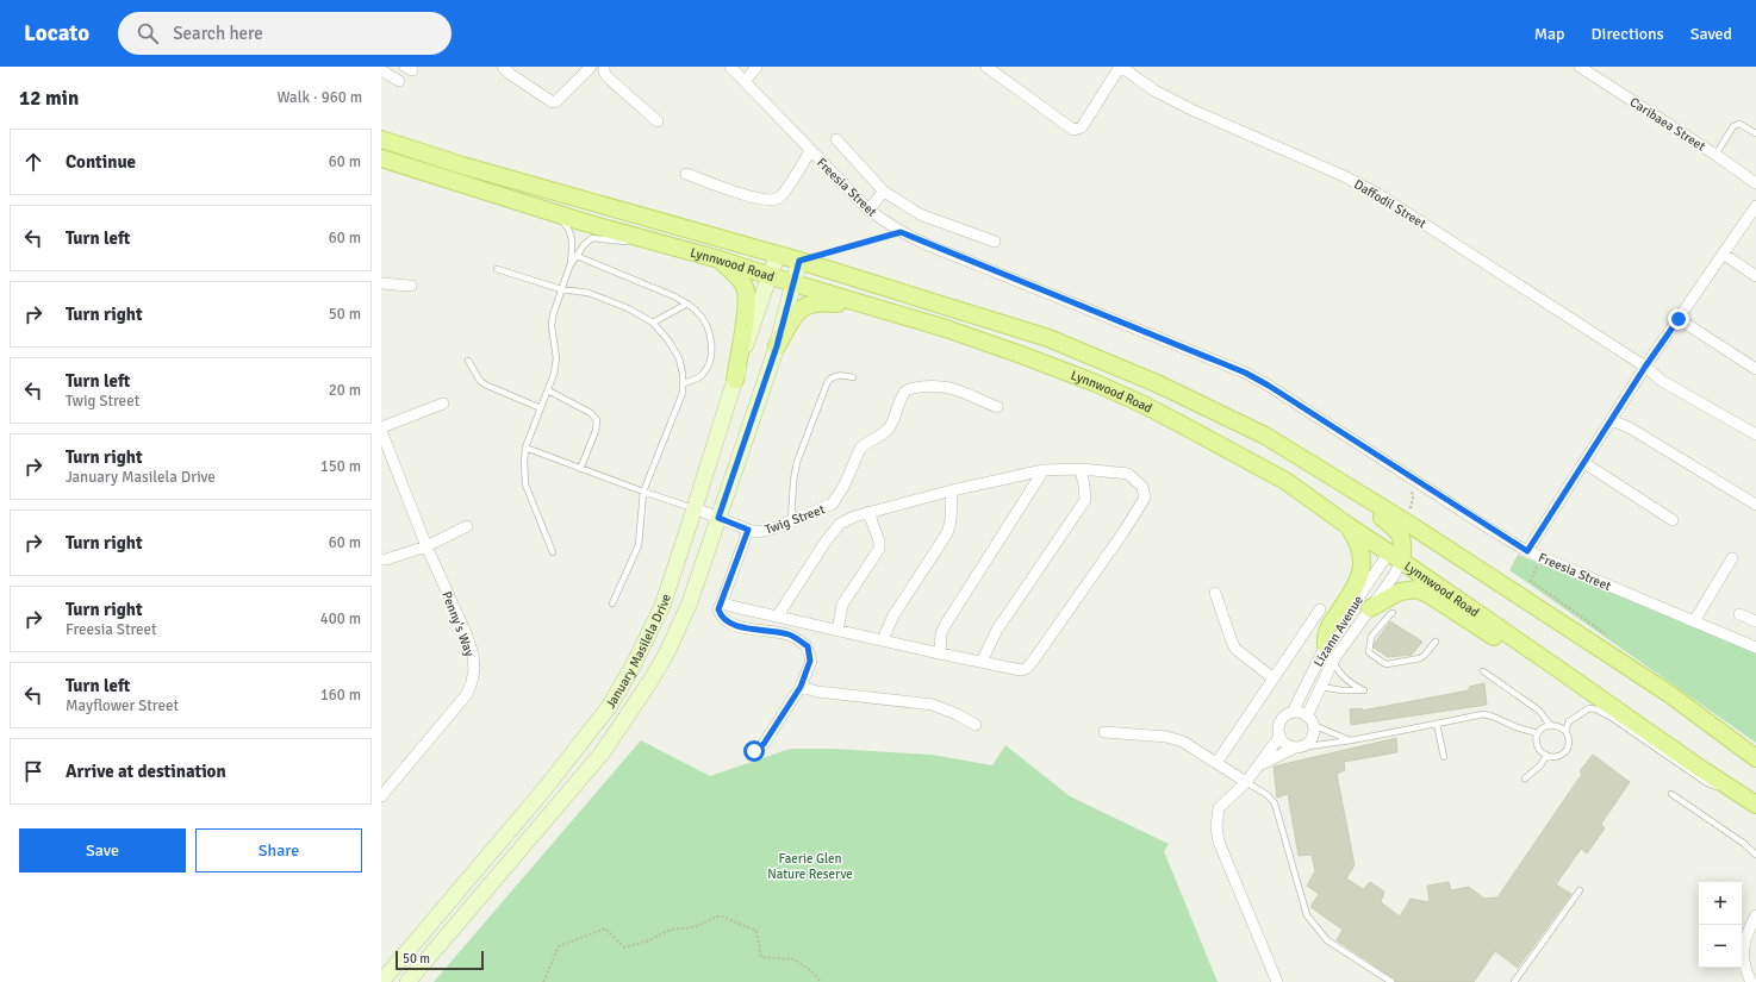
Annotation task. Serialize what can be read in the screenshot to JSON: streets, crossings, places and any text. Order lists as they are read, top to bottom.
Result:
{
  "streets": {
    "main road": ["Lynnwood Road", "January Masilela Drive"],
    "street": [
      "Caribaea Street",
      "Freesia Street",
      "Daffodil Street",
      "Twig Street",
      "Penny's Way",
      "Lizann Avenue"
    ]
  },
  "crossings": [
    ["Lynnwood Road", "Lizann Avenue"],
    ["Lynnwood Road", "January Masilela Drive"],
    ["Twig Street", "January Masilela Drive"]
  ],
  "parks": ["Faerie Glen Nature Reserve"],
  "scale_bar": "50 m",
  "page": {
    "header": "Locato",
    "search": "Search here",
    "nav": ["Map", "Directions", "Saved"],
    "heading": ["12 min", "Walk · 960 m"],
    "list": [
      ["Continue", "60 m"],
      ["Turn left", "60 m"],
      ["Turn right", "50 m"],
      ["Turn left", "Twig Street", "20 m"],
      ["Turn right", "January Masilela Drive", "150 m"],
      ["Turn right", "60 m"],
      ["Turn right", "Freesia Street", "400 m"],
      ["Turn left", "Mayflower Street", "160 m"],
      "Arrive at destination"
    ],
    "buttons": ["Save", "Share"],
    "map_buttons": ["+", "−"],
    "scale": "50 m"
  }
}
